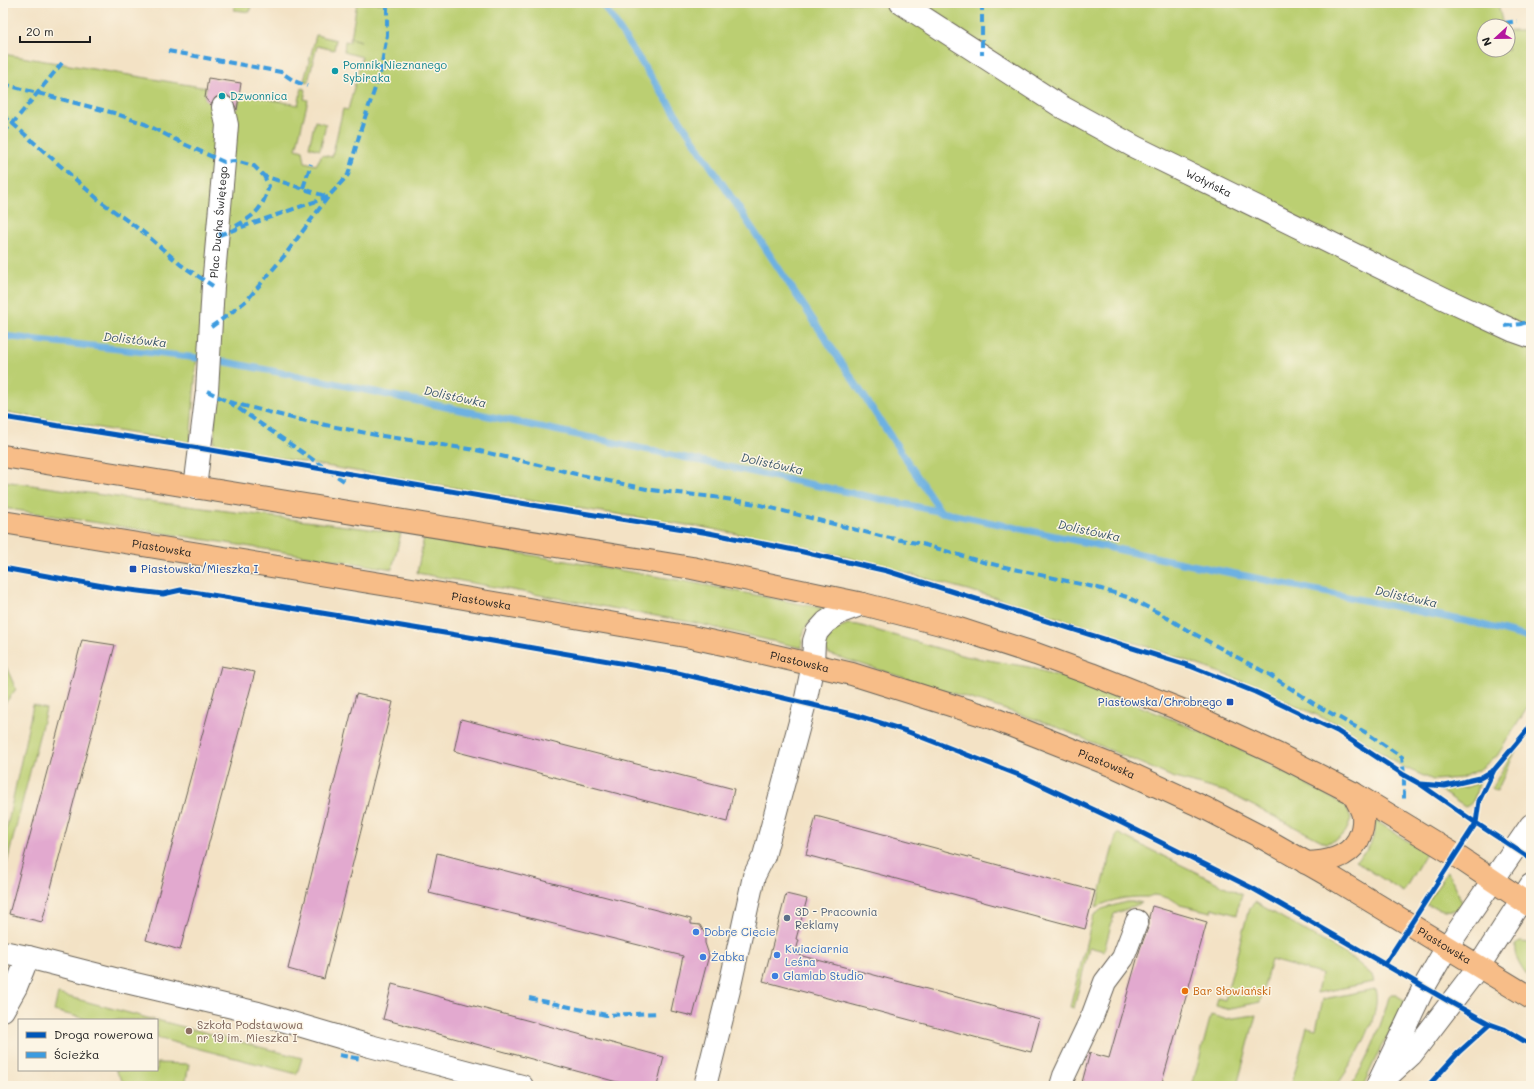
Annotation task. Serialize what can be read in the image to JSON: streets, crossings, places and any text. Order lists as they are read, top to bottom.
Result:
{
  "streets": {
    "main road": ["Piastowska"],
    "street": ["Wołyńska", "Plac Ducha Świętego"]
  },
  "water": ["Dolistówka"],
  "places": {
    "other": [
      "Pomnik Nieznanego Sybiraka",
      "Dzwonnica",
      "3D - Pracownia Reklamy",
      "Dobre Cięcie",
      "Kwiaciarnia Leśna",
      "Żabka",
      "Glamlab Studio",
      "Bar Słowiański",
      "Szkoła Podstawowa nr 19 im. Mieszka I"
    ],
    "transit": ["Piastowska/Mieszka I", "Piastowska/Chrobrego"]
  },
  "legend": ["Droga rowerowa", "Ścieżka"],
  "scale_bar": "20 m",
  "north": "left"
}
